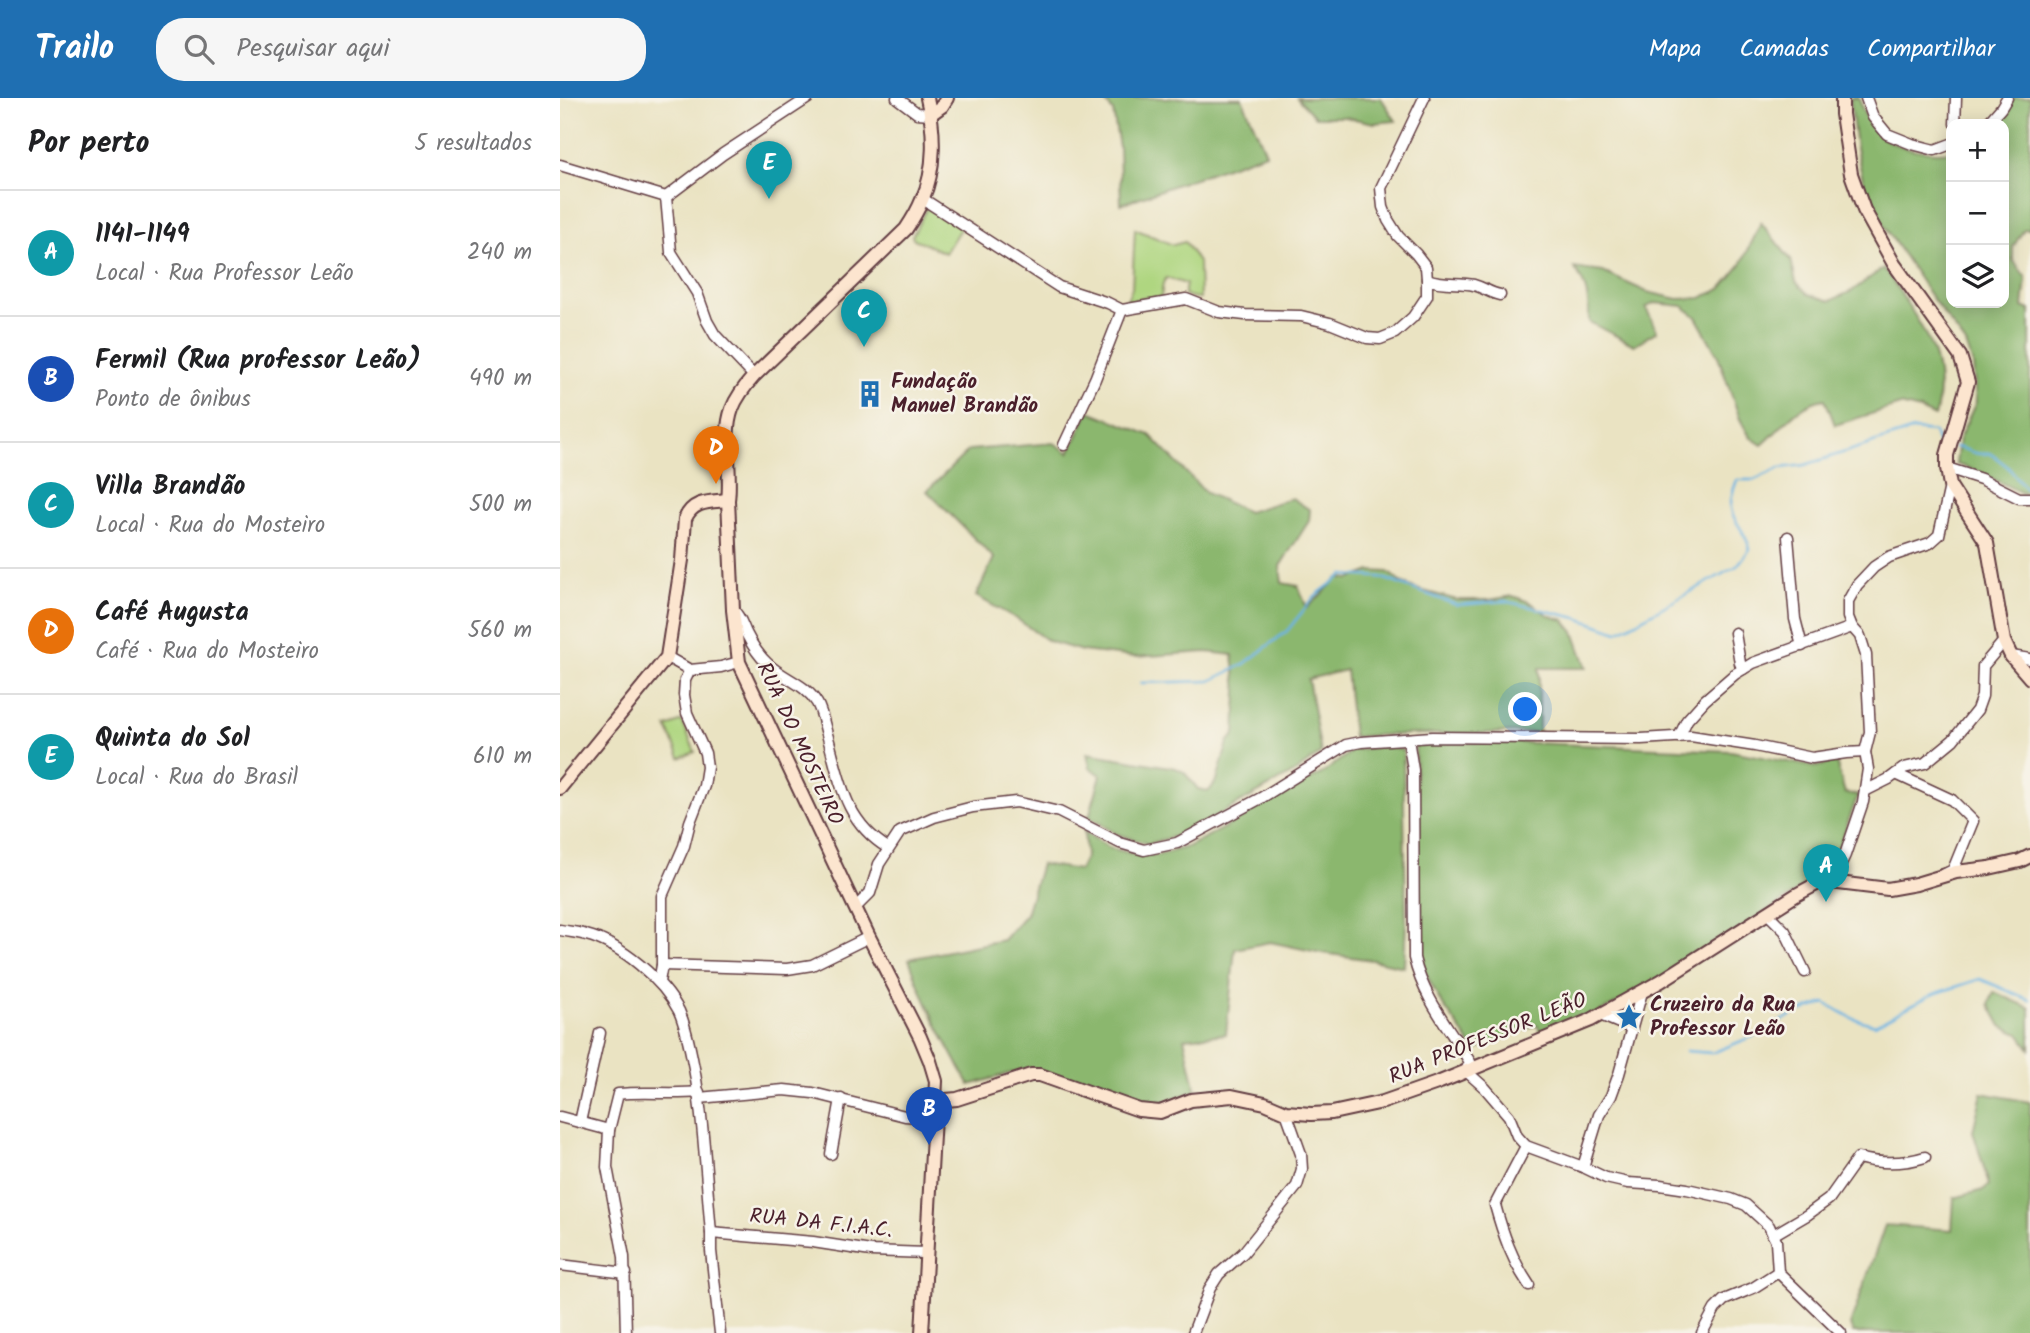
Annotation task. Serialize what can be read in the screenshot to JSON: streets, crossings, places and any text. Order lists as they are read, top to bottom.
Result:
{
  "streets": {
    "street": ["RUA DO MOSTEIRO", "RUA PROFESSOR LEÃO", "RUA DA F.I.A.C."]
  },
  "crossings": [
    ["RUA DO MOSTEIRO", "RUA PROFESSOR LEÃO"],
    ["RUA DO MOSTEIRO", "RUA DA F.I.A.C."]
  ],
  "places": {
    "building": ["Fundação Manuel Brandão"],
    "place": ["Cruzeiro da Rua Professor Leão"]
  },
  "page": {
    "header": "Trailo",
    "search": "Pesquisar aqui",
    "nav": ["Mapa", "Camadas", "Compartilhar"],
    "heading": ["Por perto", "5 resultados"],
    "map_buttons": ["+", "−"],
    "pins": [
      "E",
      "C",
      "D",
      "A",
      "B"
    ],
    "list": [
      {
        "mark": "A",
        "name": "1141-1149",
        "note": "Local · Rua Professor Leão",
        "value": "240 m"
      },
      {
        "mark": "B",
        "name": "Fermil (Rua professor Leão)",
        "note": "Ponto de ônibus",
        "value": "490 m"
      },
      {
        "mark": "C",
        "name": "Villa Brandão",
        "note": "Local · Rua do Mosteiro",
        "value": "500 m"
      },
      {
        "mark": "D",
        "name": "Café Augusta",
        "note": "Café · Rua do Mosteiro",
        "value": "560 m"
      },
      {
        "mark": "E",
        "name": "Quinta do Sol",
        "note": "Local · Rua do Brasil",
        "value": "610 m"
      }
    ]
  }
}
